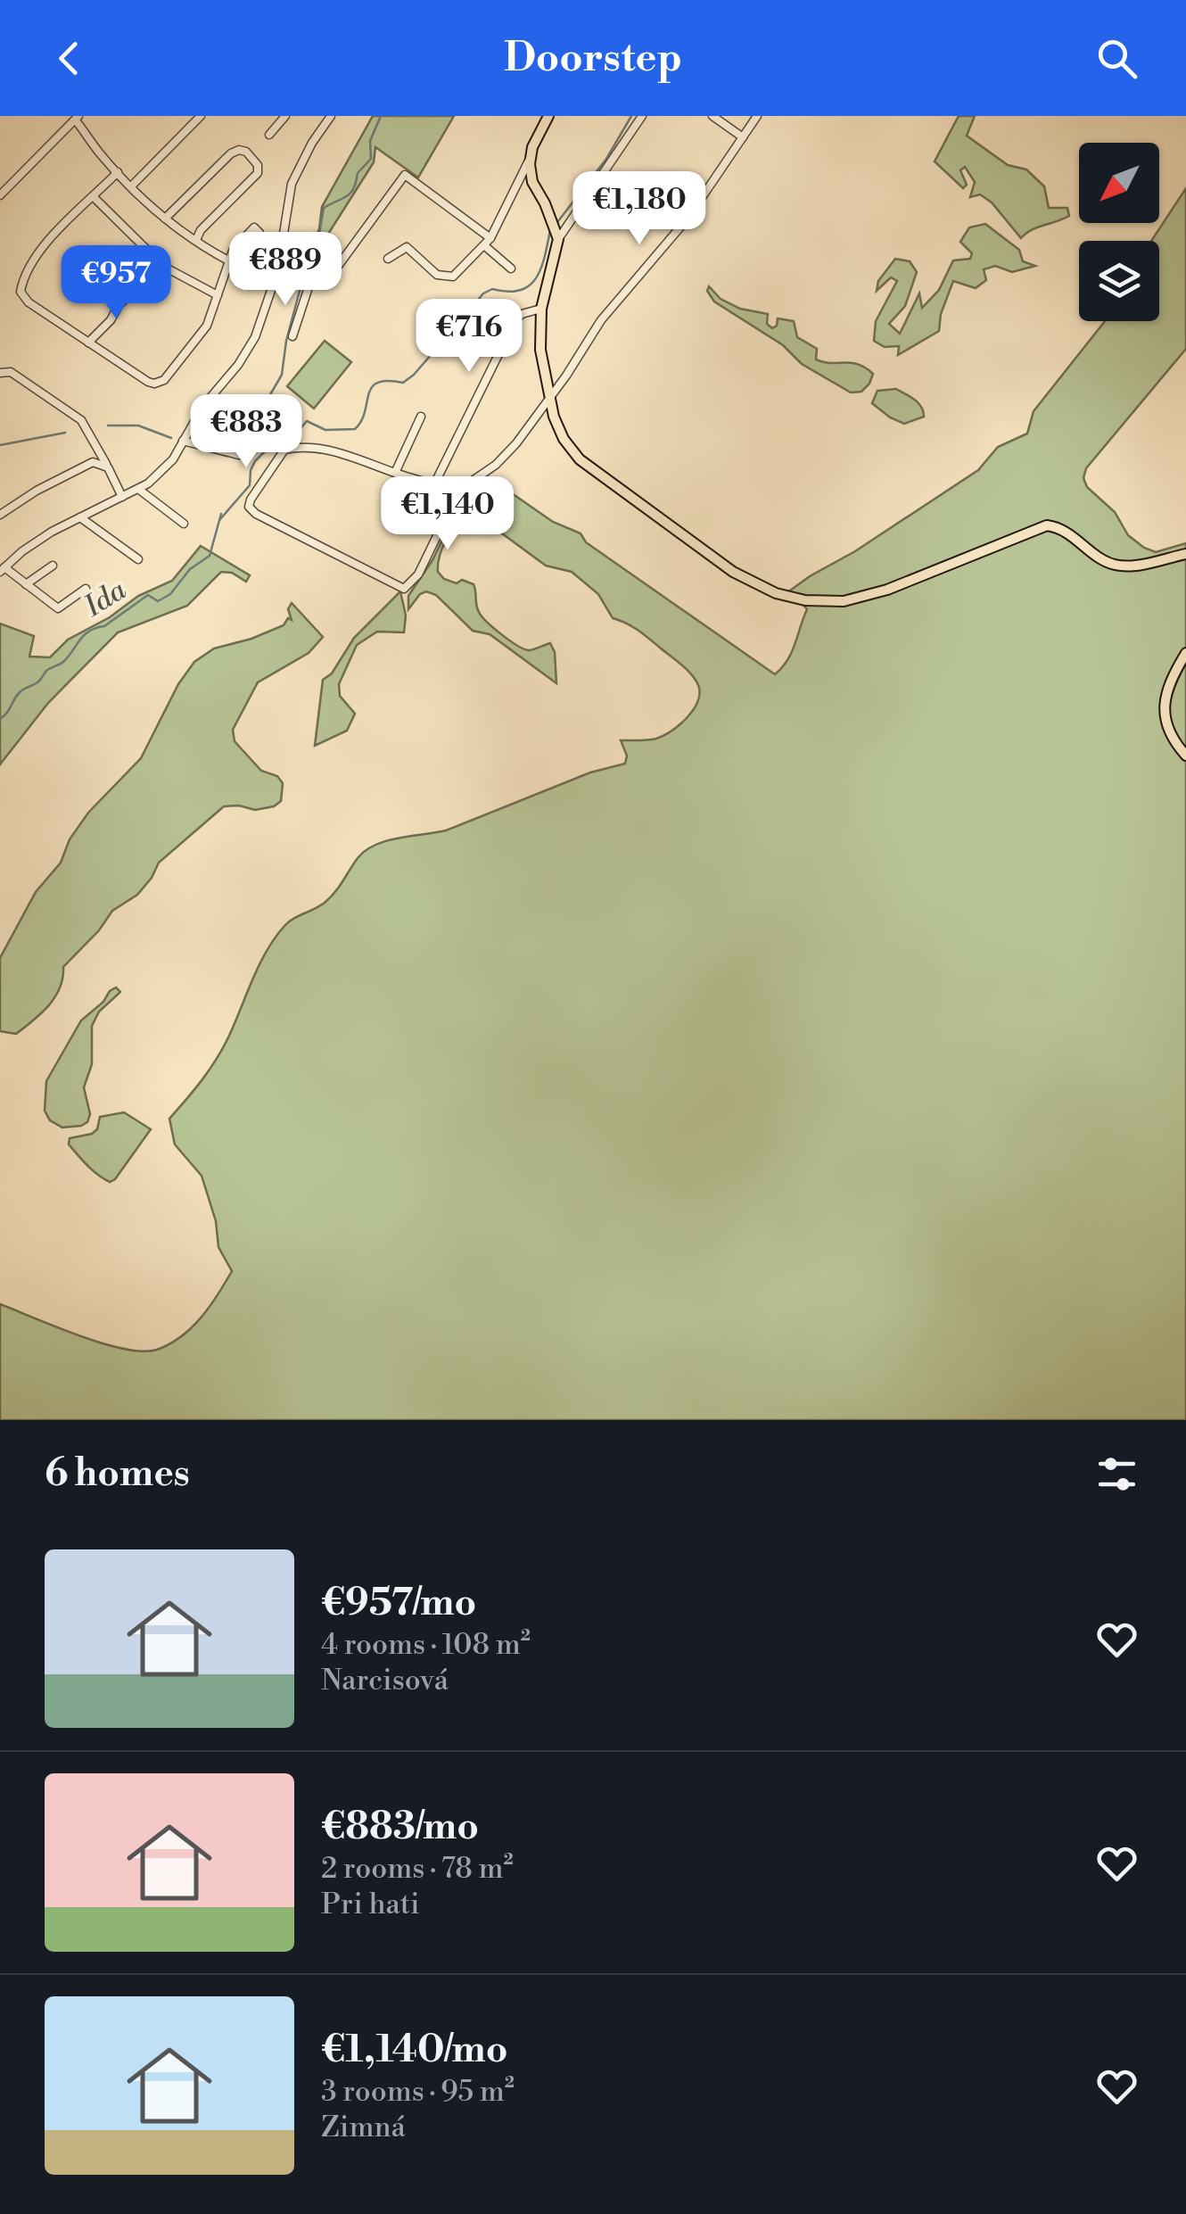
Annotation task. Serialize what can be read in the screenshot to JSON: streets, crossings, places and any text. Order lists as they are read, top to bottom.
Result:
{
  "water": ["Ida"],
  "north": "bottom left",
  "page": {
    "header": "Doorstep",
    "price": [
      "€1,180",
      "€889",
      "€957",
      "€716",
      "€883",
      "€1,140"
    ],
    "heading": "6 homes",
    "list": [
      {
        "name": "€957/mo",
        "note": "4 rooms · 108 m² · Narcisová"
      },
      {
        "name": "€883/mo",
        "note": "2 rooms · 78 m² · Pri hati"
      },
      {
        "name": "€1,140/mo",
        "note": "3 rooms · 95 m² · Zimná"
      }
    ]
  }
}
